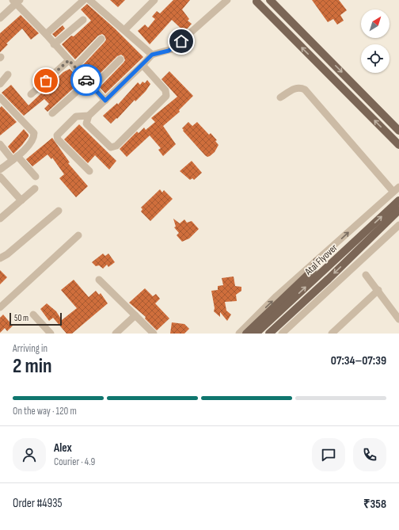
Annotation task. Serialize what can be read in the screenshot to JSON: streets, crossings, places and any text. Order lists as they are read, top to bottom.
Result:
{
  "streets": {
    "main road": ["Atal Flyover"]
  },
  "scale_bar": "50 m",
  "north": "top right",
  "page": {
    "scale": "50 m",
    "heading": ["2 min", "Arriving in", "07:34–07:39"],
    "panel": [
      "Alex",
      "Courier · 4.9",
      "Order #4935",
      "₹358"
    ],
    "bar": "On the way · 120 m"
  }
}
